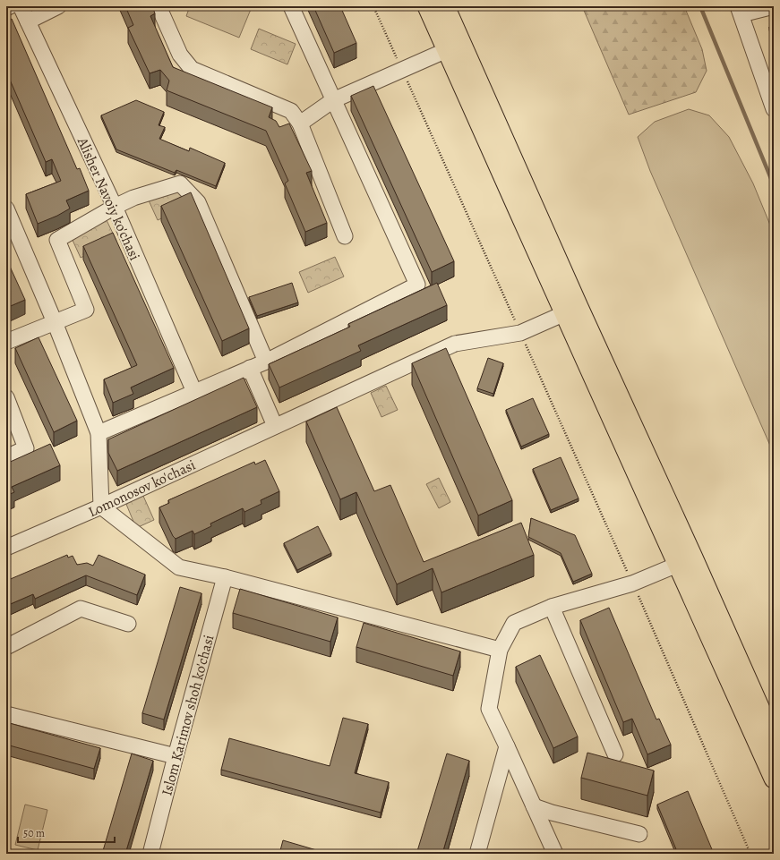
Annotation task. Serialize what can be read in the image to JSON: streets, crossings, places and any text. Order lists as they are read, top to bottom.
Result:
{
  "streets": {
    "street": ["Alisher Navoiy ko'chasi", "Lomonosov ko'chasi", "Islom Karimov shoh ko'chasi"]
  },
  "scale_bar": "50 m"
}
